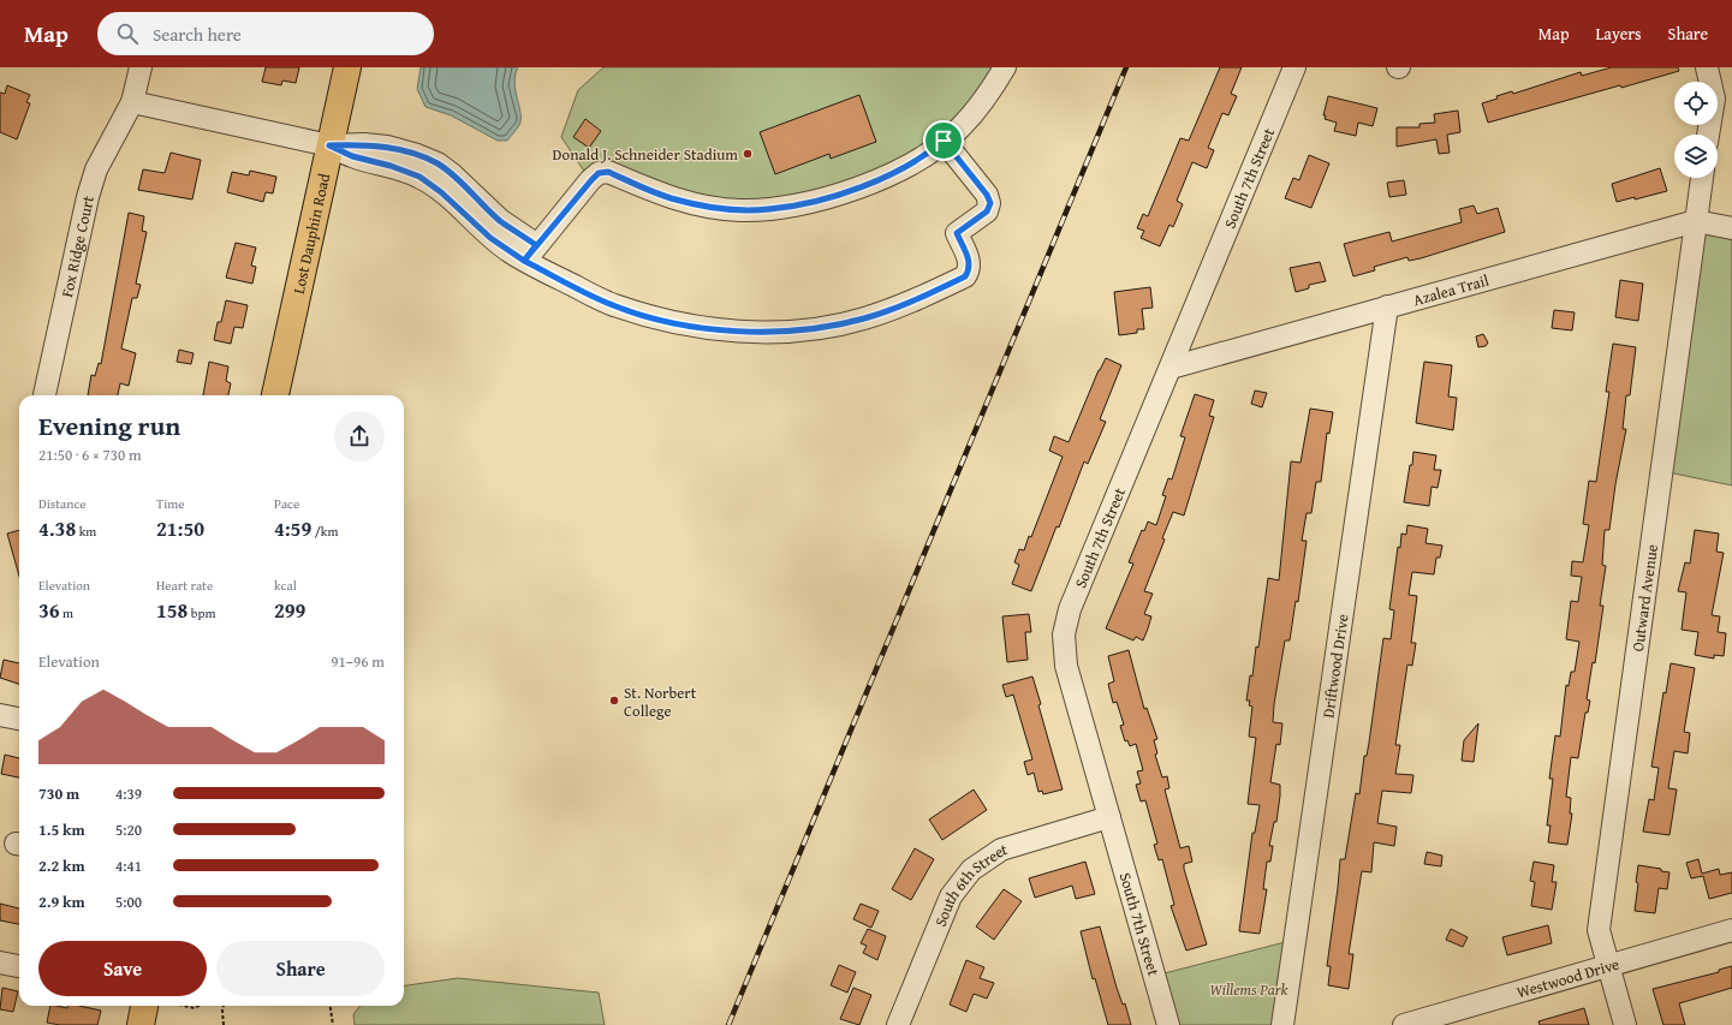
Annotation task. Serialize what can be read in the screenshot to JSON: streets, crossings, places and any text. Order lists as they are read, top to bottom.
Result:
{
  "streets": {
    "main road": ["Lost Dauphin Road"],
    "street": [
      "South 7th Street",
      "Fox Ridge Court",
      "Azalea Trail",
      "Outward Avenue",
      "Driftwood Drive",
      "South 6th Street",
      "Westwood Drive"
    ]
  },
  "crossings": [
    ["South 7th Street", "Azalea Trail"],
    ["South 7th Street", "South 6th Street"],
    ["Azalea Trail", "Outward Avenue"],
    ["Azalea Trail", "Driftwood Drive"],
    ["Outward Avenue", "Westwood Drive"]
  ],
  "parks": ["Willems Park"],
  "places": ["Donald J. Schneider Stadium", "St. Norbert College"],
  "page": {
    "header": "Map",
    "search": "Search here",
    "nav": ["Map", "Layers", "Share"],
    "heading": ["Evening run", "21:50 · 6 × 730 m"],
    "stats": [
      ["Distance", "4.38 km"],
      ["Time", "21:50"],
      ["Pace", "4:59 /km"],
      ["Elevation", "36 m"],
      ["Heart rate", "158 bpm"],
      ["kcal", "299"]
    ],
    "chart": ["Elevation", "91–96 m"],
    "list": [
      {
        "name": "730 m",
        "note": "4:39"
      },
      {
        "name": "1.5 km",
        "note": "5:20"
      },
      {
        "name": "2.2 km",
        "note": "4:41"
      },
      {
        "name": "2.9 km",
        "note": "5:00"
      }
    ],
    "buttons": ["Save", "Share"]
  }
}
